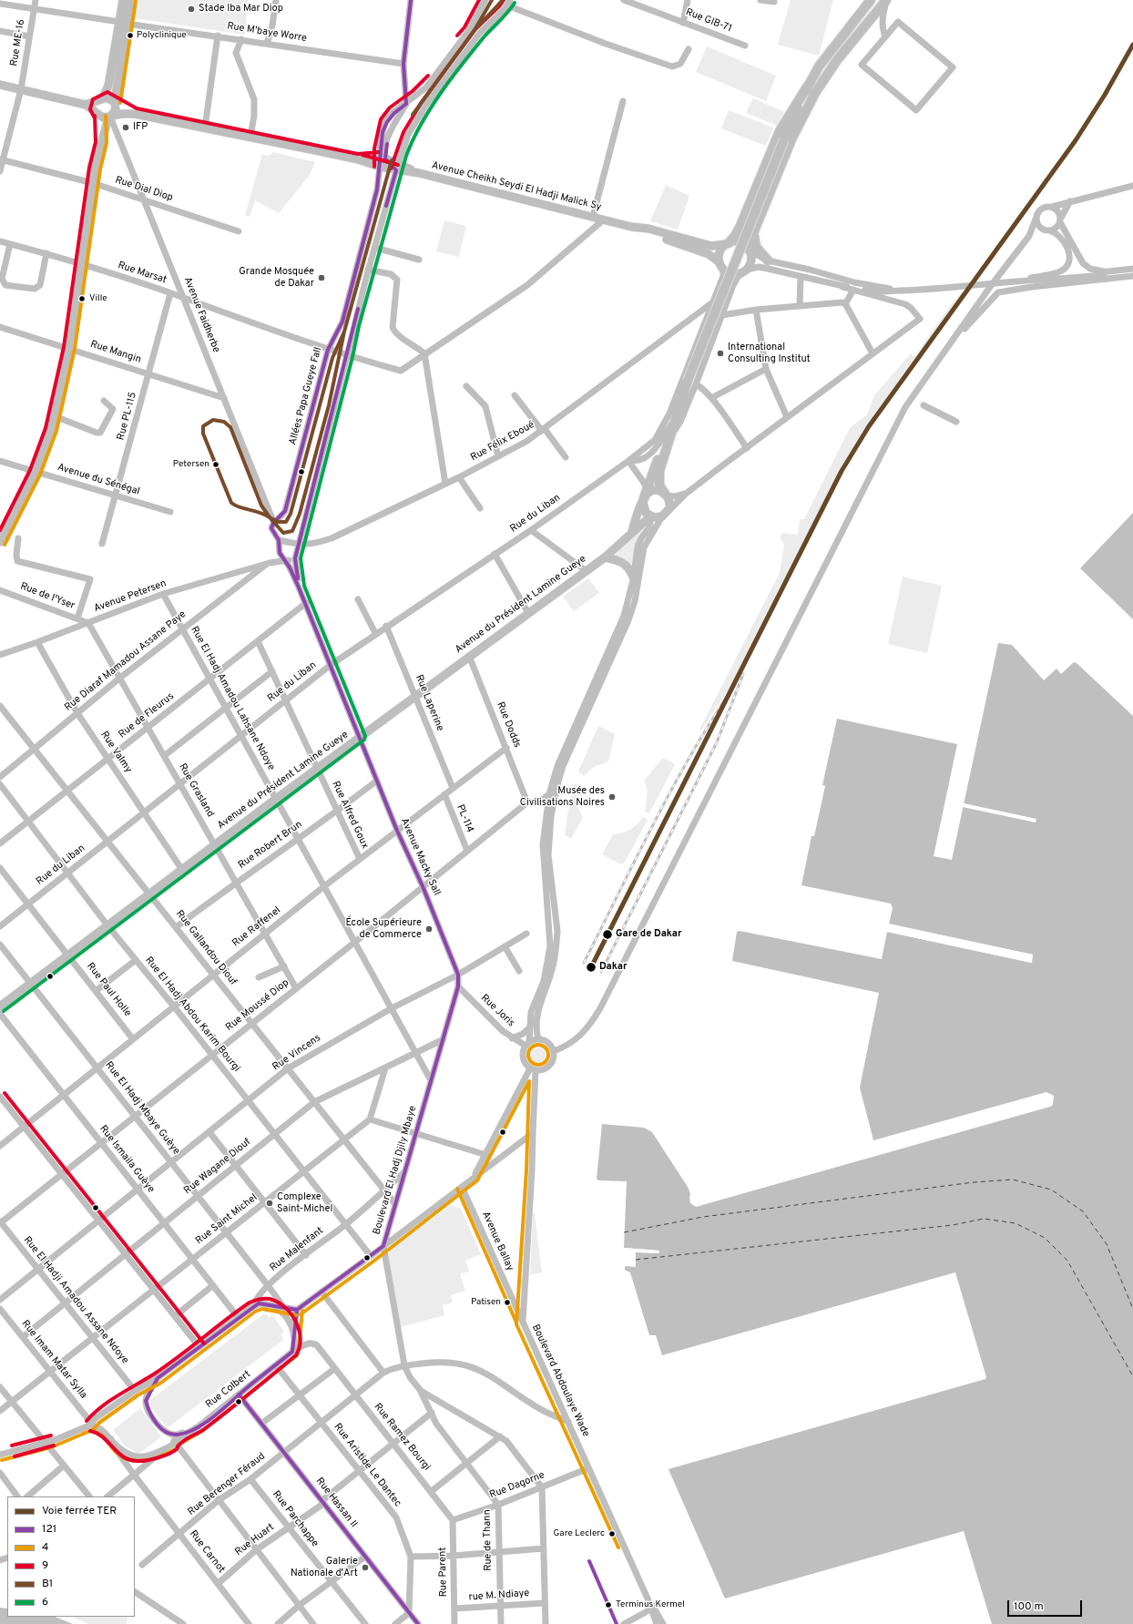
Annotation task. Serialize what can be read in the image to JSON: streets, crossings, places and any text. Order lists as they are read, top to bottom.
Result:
{
  "streets": {
    "main road": ["Avenue Cheikh Seydi El Hadji Malick Sy", "Avenue du Président Lamine Gueye"],
    "street": [
      "Rue GIB-71",
      "Rue M'baye Worre",
      "Rue ME-16",
      "Rue Dial Diop",
      "Rue Marsat",
      "Avenue Faidherbe",
      "Rue Mangin",
      "Allées Papa Gueye Fall",
      "Rue PL-115",
      "Rue Félix Eboué",
      "Avenue du Sénégal",
      "Rue du Liban",
      "Rue de l'Yser",
      "Avenue Petersen",
      "Rue Diaraf Mamadou Assane Paye",
      "Rue El Hadj Amadou Lahsane Ndoye",
      "Rue Laperine",
      "Rue de Fleurus",
      "Rue Dodds",
      "Rue Valmy",
      "Rue Grasland",
      "Rue Alfred Goux",
      "PL-114",
      "Rue Robert Brun",
      "Avenue Macky Sall",
      "Rue Raffenel",
      "Rue Gallandou Diouf",
      "Rue Paul Holle",
      "Rue Moussé Diop",
      "Rue Joris",
      "Rue El Hadj Abdou Karim Bourgi",
      "Rue Vincens",
      "Rue El Hadj Mbaye Guèye",
      "Rue Ismaila Guèye",
      "Rue Wagane Diouf",
      "Boulevard El Hadj Djily Mbaye",
      "Rue Saint Michel",
      "Avenue Ballay",
      "Rue Malenfant",
      "Rue El Hadji Amadou Assane Ndoye",
      "Rue Imam Matar Sylla",
      "Boulevard Abdoulaye Wade",
      "Rue Colbert",
      "Rue Ramez Bourgi",
      "Rue Aristide Le Dantec",
      "Rue Berenger Féraud",
      "Rue Dagorne",
      "Rue Hassan ll",
      "Rue Parchappe",
      "Rue Huart",
      "Rue de Thann",
      "Rue Carnot",
      "Rue Parent",
      "rue M. Ndiaye"
    ]
  },
  "crossings": [
    ["Rue M'baye Worre", "Rue ME-16"],
    ["Rue ME-16", "Rue Dial Diop"],
    ["Avenue Cheikh Seydi El Hadji Malick Sy", "Rue du Liban"],
    ["Rue Dial Diop", "Avenue Faidherbe"],
    ["Rue Marsat", "Avenue Faidherbe"],
    ["Rue Marsat", "Allées Papa Gueye Fall"],
    ["Rue Marsat", "Rue PL-115"],
    ["Avenue Faidherbe", "Rue Mangin"],
    ["Avenue Faidherbe", "Allées Papa Gueye Fall"],
    ["Rue Mangin", "Rue PL-115"],
    ["Rue PL-115", "Avenue du Sénégal"],
    ["Rue Félix Eboué", "Rue du Liban"],
    ["Rue du Liban", "Rue El Hadj Amadou Lahsane Ndoye"],
    ["Rue du Liban", "Rue Laperine"],
    ["Rue du Liban", "Rue Valmy"],
    ["Rue du Liban", "Rue Grasland"],
    ["Rue du Liban", "Rue Alfred Goux"],
    ["Rue du Liban", "Rue Gallandou Diouf"],
    ["Rue du Liban", "Rue Paul Holle"],
    ["Rue du Liban", "Rue El Hadj Abdou Karim Bourgi"],
    ["Rue de l'Yser", "Avenue Petersen"],
    ["Rue de l'Yser", "Rue Grasland"],
    ["Avenue Petersen", "Rue Diaraf Mamadou Assane Paye"],
    ["Avenue Petersen", "Rue El Hadj Amadou Lahsane Ndoye"],
    ["Avenue Petersen", "Rue Valmy"],
    ["Avenue Petersen", "Rue Grasland"],
    ["Avenue du Président Lamine Gueye", "Rue El Hadj Amadou Lahsane Ndoye"],
    ["Avenue du Président Lamine Gueye", "Rue Laperine"],
    ["Avenue du Président Lamine Gueye", "Rue Dodds"],
    ["Avenue du Président Lamine Gueye", "Rue Valmy"],
    ["Avenue du Président Lamine Gueye", "Rue Grasland"],
    ["Avenue du Président Lamine Gueye", "Rue Alfred Goux"],
    ["Avenue du Président Lamine Gueye", "Avenue Macky Sall"],
    ["Avenue du Président Lamine Gueye", "Rue Gallandou Diouf"],
    ["Avenue du Président Lamine Gueye", "Rue Paul Holle"],
    ["Avenue du Président Lamine Gueye", "Rue El Hadj Abdou Karim Bourgi"],
    ["Avenue du Président Lamine Gueye", "Rue El Hadj Mbaye Guèye"],
    ["Rue Diaraf Mamadou Assane Paye", "Rue El Hadj Amadou Lahsane Ndoye"],
    ["Rue Diaraf Mamadou Assane Paye", "Rue Valmy"],
    ["Rue Diaraf Mamadou Assane Paye", "Rue Grasland"],
    ["Rue Diaraf Mamadou Assane Paye", "Rue Gallandou Diouf"],
    ["Rue El Hadj Amadou Lahsane Ndoye", "Rue de Fleurus"],
    ["Rue El Hadj Amadou Lahsane Ndoye", "Rue Robert Brun"],
    ["Rue El Hadj Amadou Lahsane Ndoye", "Rue Raffenel"],
    ["Rue El Hadj Amadou Lahsane Ndoye", "Rue Moussé Diop"],
    ["Rue El Hadj Amadou Lahsane Ndoye", "Rue Vincens"],
    ["Rue El Hadj Amadou Lahsane Ndoye", "Rue Wagane Diouf"],
    ["Rue El Hadj Amadou Lahsane Ndoye", "Boulevard El Hadj Djily Mbaye"],
    ["Rue Laperine", "Rue Raffenel"],
    ["Rue de Fleurus", "Rue Valmy"],
    ["Rue de Fleurus", "Rue Grasland"],
    ["Rue de Fleurus", "Rue Alfred Goux"],
    ["Rue de Fleurus", "Rue Gallandou Diouf"],
    ["Rue de Fleurus", "Rue El Hadj Abdou Karim Bourgi"],
    ["Rue Dodds", "Rue Raffenel"],
    ["Rue Dodds", "Rue Moussé Diop"],
    ["Rue Grasland", "Rue Robert Brun"],
    ["Rue Grasland", "Rue Raffenel"],
    ["Rue Grasland", "Rue Moussé Diop"],
    ["Rue Alfred Goux", "Rue Robert Brun"],
    ["Rue Alfred Goux", "Rue Raffenel"],
    ["PL-114", "Rue Raffenel"],
    ["PL-114", "Rue Moussé Diop"],
    ["Rue Robert Brun", "Avenue Macky Sall"],
    ["Rue Robert Brun", "Rue Gallandou Diouf"],
    ["Avenue Macky Sall", "Rue Raffenel"],
    ["Avenue Macky Sall", "Rue Moussé Diop"],
    ["Avenue Macky Sall", "Rue Joris"],
    ["Avenue Macky Sall", "Rue Vincens"],
    ["Avenue Macky Sall", "Boulevard El Hadj Djily Mbaye"],
    ["Rue Raffenel", "Rue Gallandou Diouf"],
    ["Rue Raffenel", "Rue Paul Holle"],
    ["Rue Raffenel", "Rue El Hadj Abdou Karim Bourgi"],
    ["Rue Raffenel", "Rue El Hadj Mbaye Guèye"],
    ["Rue Raffenel", "Rue Ismaila Guèye"],
    ["Rue Gallandou Diouf", "Rue Moussé Diop"],
    ["Rue Gallandou Diouf", "Rue Vincens"],
    ["Rue Gallandou Diouf", "Rue Wagane Diouf"],
    ["Rue Gallandou Diouf", "Boulevard El Hadj Djily Mbaye"],
    ["Rue Gallandou Diouf", "Rue Saint Michel"],
    ["Rue Gallandou Diouf", "Rue Malenfant"],
    ["Rue Moussé Diop", "Rue El Hadj Abdou Karim Bourgi"],
    ["Rue Moussé Diop", "Rue El Hadj Mbaye Guèye"],
    ["Rue Moussé Diop", "Rue Ismaila Guèye"],
    ["Rue Moussé Diop", "Rue El Hadji Amadou Assane Ndoye"],
    ["Rue Joris", "Boulevard El Hadj Djily Mbaye"],
    ["Rue Joris", "Boulevard Abdoulaye Wade"],
    ["Rue El Hadj Abdou Karim Bourgi", "Rue Vincens"],
    ["Rue El Hadj Abdou Karim Bourgi", "Rue Wagane Diouf"],
    ["Rue El Hadj Abdou Karim Bourgi", "Rue Saint Michel"],
    ["Rue El Hadj Abdou Karim Bourgi", "Rue Malenfant"],
    ["Rue Vincens", "Rue El Hadj Mbaye Guèye"],
    ["Rue Vincens", "Rue Ismaila Guèye"],
    ["Rue Vincens", "Rue El Hadji Amadou Assane Ndoye"],
    ["Rue El Hadj Mbaye Guèye", "Rue Wagane Diouf"],
    ["Rue El Hadj Mbaye Guèye", "Rue Saint Michel"],
    ["Rue El Hadj Mbaye Guèye", "Rue Malenfant"],
    ["Rue Ismaila Guèye", "Rue Wagane Diouf"],
    ["Rue Ismaila Guèye", "Rue Saint Michel"],
    ["Rue Wagane Diouf", "Boulevard El Hadj Djily Mbaye"],
    ["Rue Wagane Diouf", "Rue El Hadji Amadou Assane Ndoye"],
    ["Rue Wagane Diouf", "Rue Imam Matar Sylla"],
    ["Boulevard El Hadj Djily Mbaye", "Rue Malenfant"],
    ["Boulevard El Hadj Djily Mbaye", "Rue Berenger Féraud"],
    ["Boulevard El Hadj Djily Mbaye", "Rue Dagorne"],
    ["Boulevard El Hadj Djily Mbaye", "Rue de Thann"],
    ["Rue Saint Michel", "Rue El Hadji Amadou Assane Ndoye"],
    ["Rue Saint Michel", "Rue Imam Matar Sylla"],
    ["Avenue Ballay", "Boulevard Abdoulaye Wade"],
    ["Boulevard Abdoulaye Wade", "Rue Berenger Féraud"],
    ["Boulevard Abdoulaye Wade", "Rue Dagorne"],
    ["Rue Colbert", "Rue Ramez Bourgi"],
    ["Rue Colbert", "Rue Aristide Le Dantec"],
    ["Rue Colbert", "Rue Hassan ll"],
    ["Rue Ramez Bourgi", "Rue Berenger Féraud"],
    ["Rue Ramez Bourgi", "Rue Dagorne"],
    ["Rue Ramez Bourgi", "Rue Huart"],
    ["Rue Ramez Bourgi", "Rue Parent"],
    ["Rue Aristide Le Dantec", "Rue Berenger Féraud"],
    ["Rue Aristide Le Dantec", "Rue Hassan ll"],
    ["Rue Aristide Le Dantec", "Rue Huart"],
    ["Rue Berenger Féraud", "Rue Hassan ll"],
    ["Rue Berenger Féraud", "Rue Parchappe"],
    ["Rue Berenger Féraud", "Rue Carnot"],
    ["Rue Dagorne", "Rue de Thann"],
    ["Rue Dagorne", "Rue Parent"],
    ["Rue Hassan ll", "Rue Huart"],
    ["Rue Parchappe", "Rue Huart"],
    ["Rue Huart", "Rue de Thann"],
    ["Rue Huart", "Rue Carnot"],
    ["Rue de Thann", "rue M. Ndiaye"],
    ["Rue Parent", "rue M. Ndiaye"]
  ],
  "places": [
    "Stade Iba Mar Diop",
    "Polyclinique",
    "IFP",
    "Grande Mosquée de Dakar",
    "Ville",
    "International Consulting Institut",
    "Petersen",
    "Musée des Civilisations Noires",
    "École Supérieure de Commerce",
    "Gare de Dakar",
    "Dakar",
    "Complexe Saint-Michel",
    "Patisen",
    "Gare Leclerc",
    "Galerie Nationale d'Art",
    "Terminus Kermel"
  ],
  "lines": [
    "transit line 121",
    "transit line 9",
    "transit line B1",
    "transit line 4",
    "transit line 6",
    "rail line TER"
  ],
  "legend": [
    "Voie ferrée TER",
    "121",
    "4",
    "9",
    "B1",
    "6"
  ],
  "scale_bar": "100 m"
}
